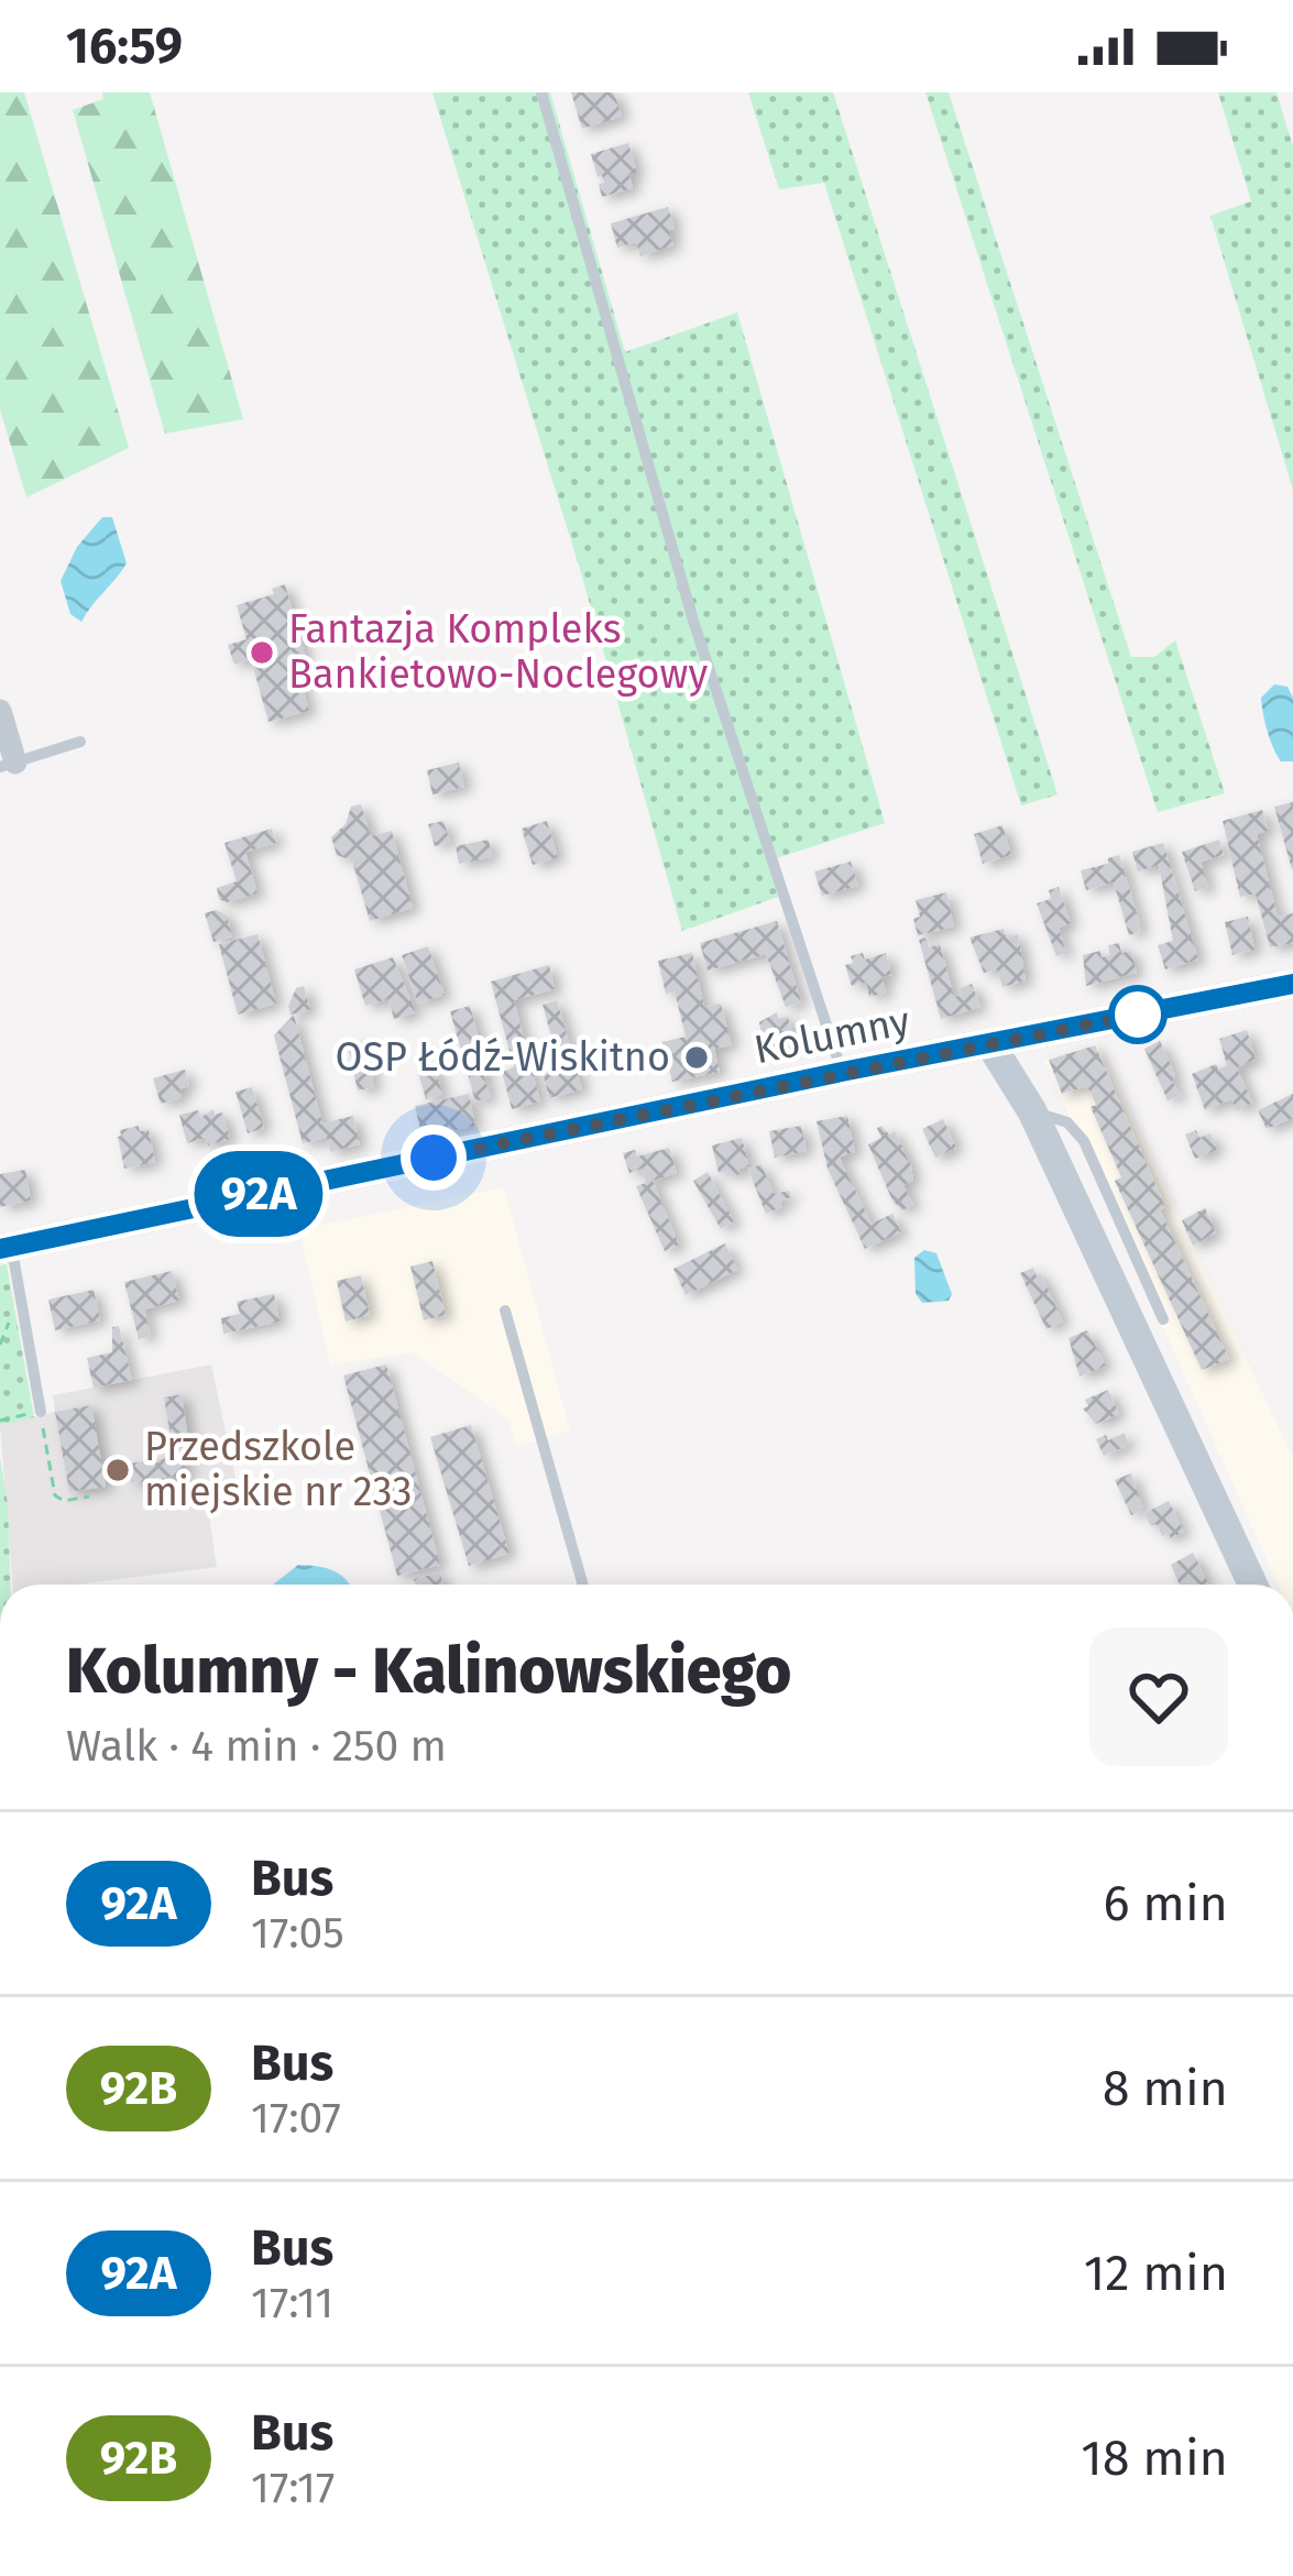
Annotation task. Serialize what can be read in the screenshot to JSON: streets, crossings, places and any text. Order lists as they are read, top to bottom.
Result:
{
  "streets": {
    "street": ["Kolumny"]
  },
  "places": ["Fantazja Kompleks Bankietowo-Noclegowy", "OSP Łódź-Wiskitno", "Przedszkole miejskie nr 233"],
  "lines": ["bus line 92A"],
  "page": {
    "status": "16:59",
    "on_map": "92A",
    "heading": ["Kolumny - Kalinowskiego", "Walk · 4 min · 250 m"],
    "list": [
      {
        "mark": "92A",
        "name": "Bus",
        "note": "17:05",
        "value": "6 min"
      },
      {
        "mark": "92B",
        "name": "Bus",
        "note": "17:07",
        "value": "8 min"
      },
      {
        "mark": "92A",
        "name": "Bus",
        "note": "17:11",
        "value": "12 min"
      },
      {
        "mark": "92B",
        "name": "Bus",
        "note": "17:17",
        "value": "18 min"
      }
    ]
  }
}
